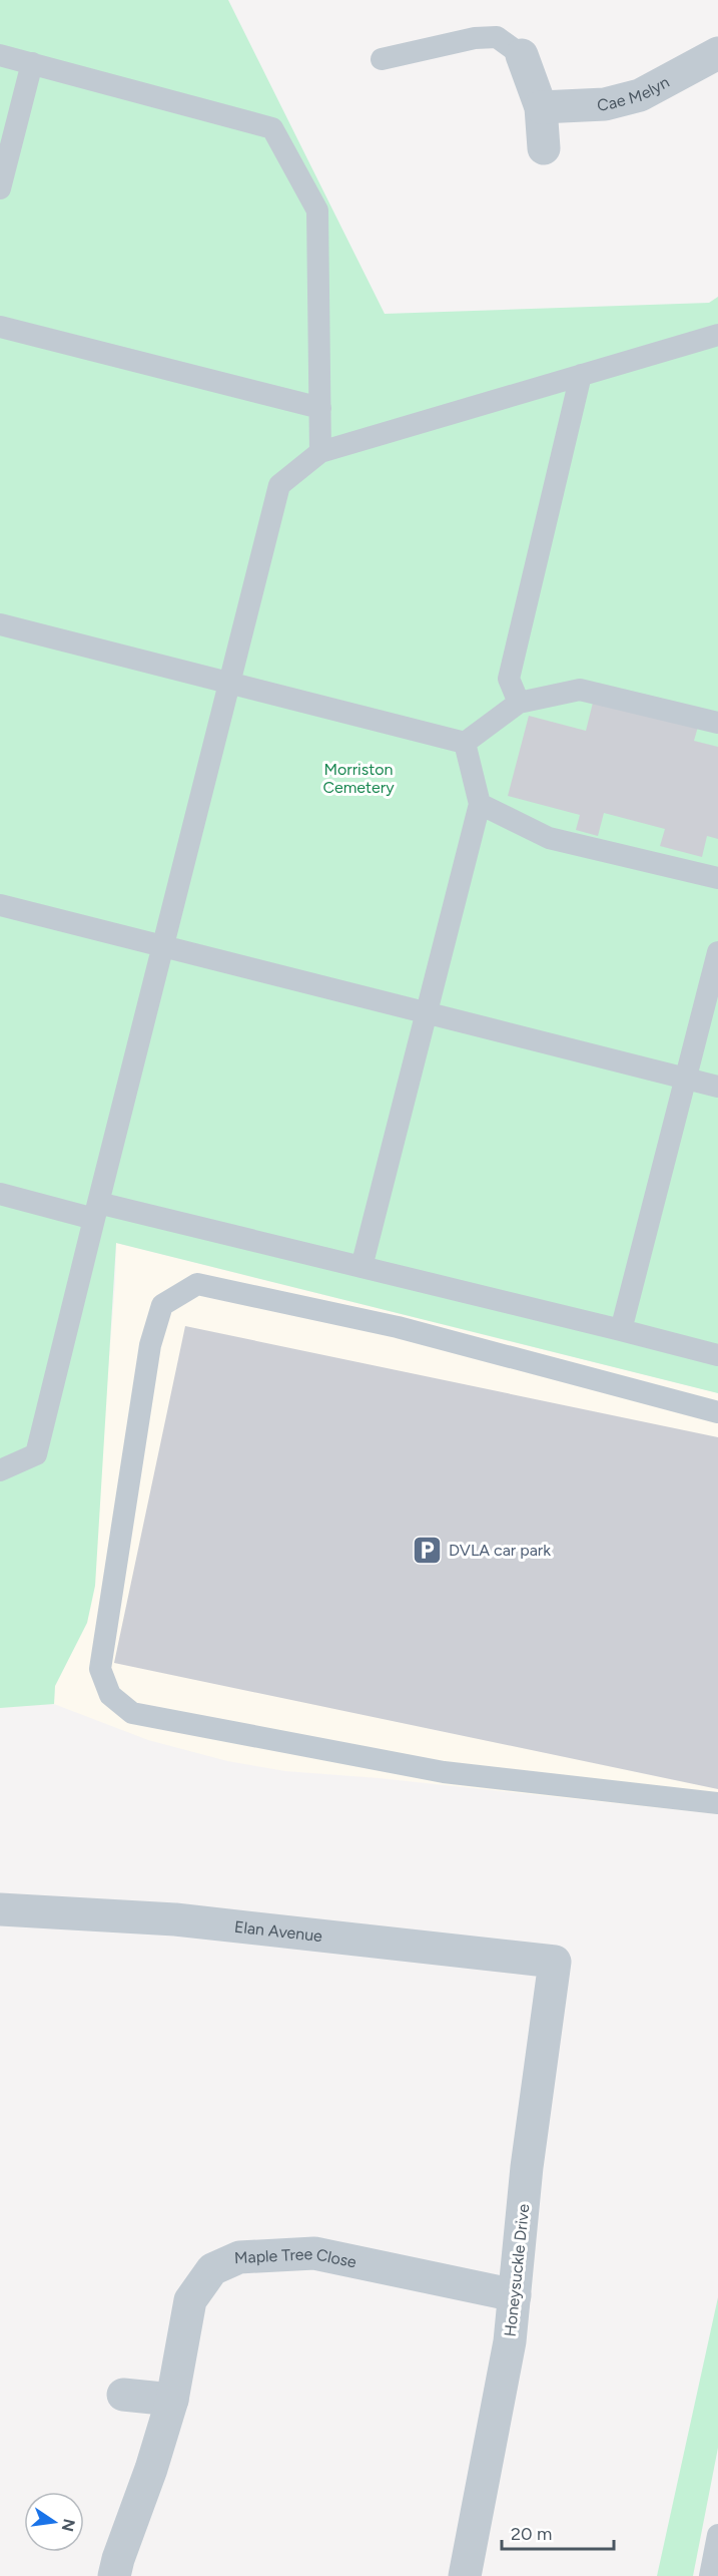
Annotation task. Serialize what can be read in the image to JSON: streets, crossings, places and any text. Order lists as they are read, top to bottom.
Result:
{
  "streets": {
    "street": [
      "Cae Melyn",
      "Elan Avenue",
      "Maple Tree Close",
      "Honeysuckle Drive"
    ]
  },
  "crossings": [
    ["Elan Avenue", "Honeysuckle Drive"],
    ["Maple Tree Close", "Honeysuckle Drive"]
  ],
  "parks": ["Morriston Cemetery"],
  "places": {
    "parking": ["DVLA car park"]
  },
  "scale_bar": "20 m",
  "north": "right"
}
